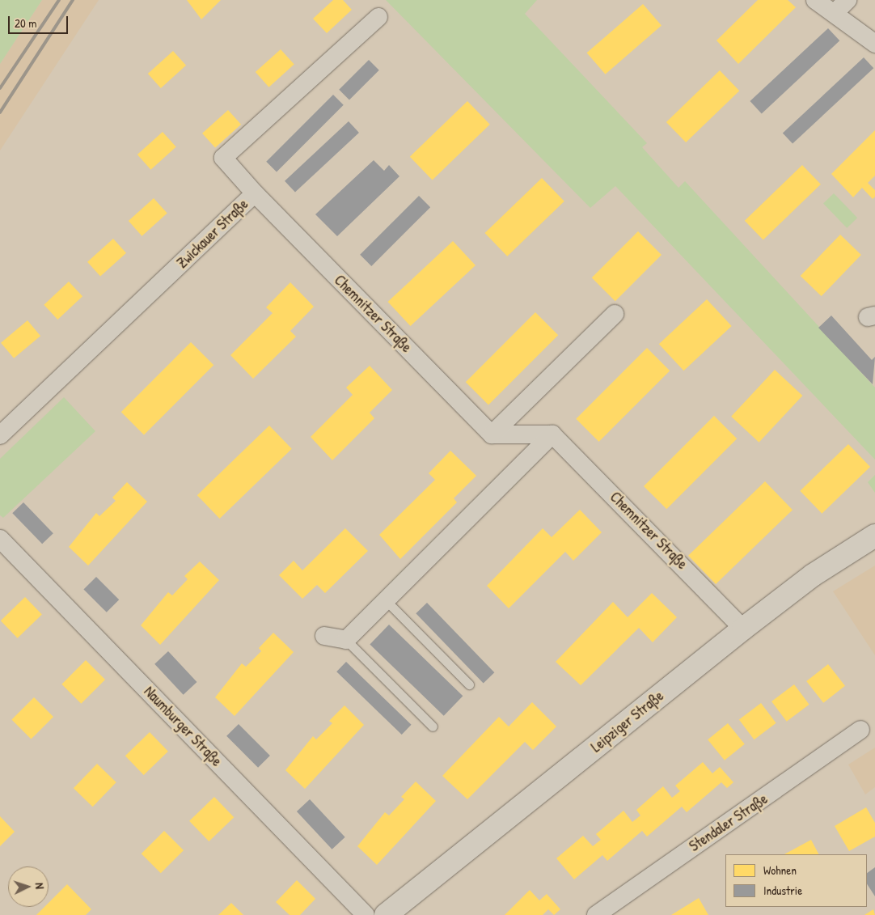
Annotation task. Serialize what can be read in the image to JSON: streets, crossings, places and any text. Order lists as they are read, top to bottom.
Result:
{
  "streets": {
    "main road": ["Leipziger Straße"],
    "street": [
      "Zwickauer Straße",
      "Chemnitzer Straße",
      "Naumburger Straße",
      "Stendaler Straße"
    ]
  },
  "crossings": [
    ["Zwickauer Straße", "Chemnitzer Straße"],
    ["Chemnitzer Straße", "Leipziger Straße"]
  ],
  "legend": ["Wohnen", "Industrie"],
  "scale_bar": "20 m",
  "north": "right"
}
